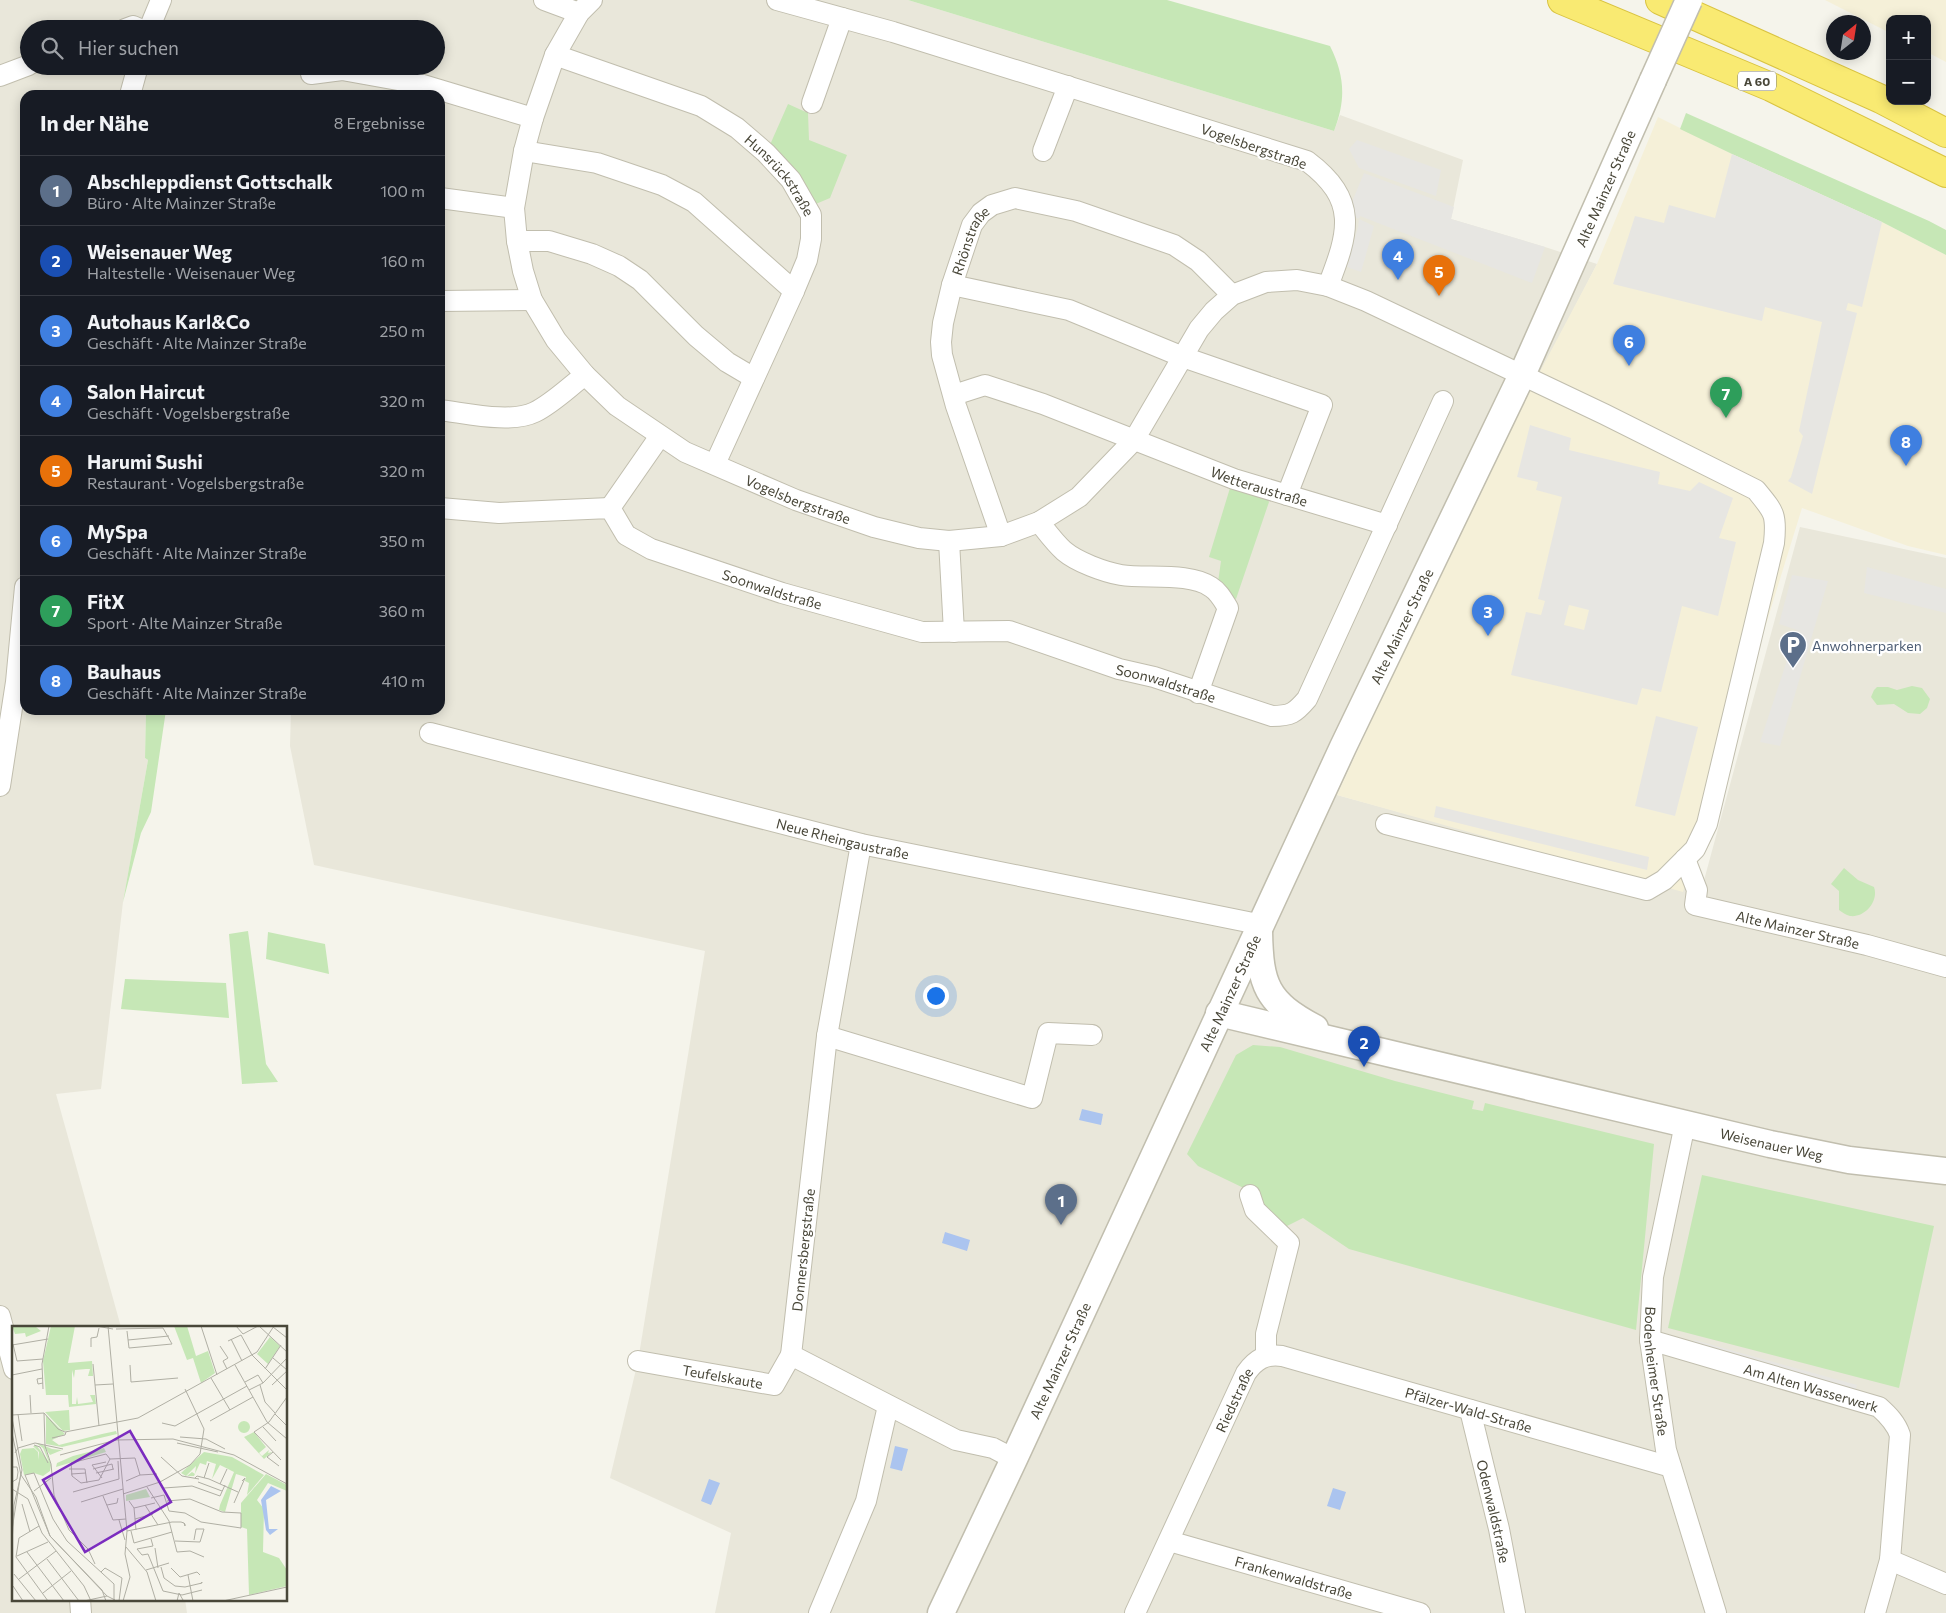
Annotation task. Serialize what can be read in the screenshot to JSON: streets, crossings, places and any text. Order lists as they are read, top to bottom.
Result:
{
  "streets": {
    "highway": ["A 60"],
    "street": [
      "Vogelsbergstraße",
      "Hunsrückstraße",
      "Alte Mainzer Straße",
      "Rhönstraße",
      "Wetteraustraße",
      "Soonwaldstraße",
      "Neue Rheingaustraße",
      "Weisenauer Weg",
      "Donnersbergstraße",
      "Bodenheimer Straße",
      "Teufelskaute",
      "Am Alten Wasserwerk",
      "Riedstraße",
      "Pfälzer-Wald-Straße",
      "Odenwaldstraße",
      "Frankenwaldstraße"
    ]
  },
  "crossings": [
    ["Vogelsbergstraße", "Hunsrückstraße"],
    ["Vogelsbergstraße", "Alte Mainzer Straße"],
    ["Vogelsbergstraße", "Rhönstraße"],
    ["Vogelsbergstraße", "Wetteraustraße"],
    ["Alte Mainzer Straße", "Neue Rheingaustraße"],
    ["Alte Mainzer Straße", "Weisenauer Weg"],
    ["Wetteraustraße", "Soonwaldstraße"],
    ["Neue Rheingaustraße", "Donnersbergstraße"],
    ["Weisenauer Weg", "Bodenheimer Straße"],
    ["Donnersbergstraße", "Teufelskaute"],
    ["Bodenheimer Straße", "Am Alten Wasserwerk"],
    ["Bodenheimer Straße", "Pfälzer-Wald-Straße"],
    ["Riedstraße", "Pfälzer-Wald-Straße"],
    ["Riedstraße", "Frankenwaldstraße"],
    ["Pfälzer-Wald-Straße", "Odenwaldstraße"]
  ],
  "places": {
    "parking": ["Anwohnerparken"]
  },
  "north": "top right",
  "page": {
    "map_buttons": ["+", "−"],
    "search": "Hier suchen",
    "heading": ["In der Nähe", "8 Ergebnisse"],
    "list": [
      {
        "mark": "1",
        "name": "Abschleppdienst Gottschalk",
        "note": "Büro · Alte Mainzer Straße",
        "value": "100 m"
      },
      {
        "mark": "2",
        "name": "Weisenauer Weg",
        "note": "Haltestelle · Weisenauer Weg",
        "value": "160 m"
      },
      {
        "mark": "3",
        "name": "Autohaus Karl&Co",
        "note": "Geschäft · Alte Mainzer Straße",
        "value": "250 m"
      },
      {
        "mark": "4",
        "name": "Salon Haircut",
        "note": "Geschäft · Vogelsbergstraße",
        "value": "320 m"
      },
      {
        "mark": "5",
        "name": "Harumi Sushi",
        "note": "Restaurant · Vogelsbergstraße",
        "value": "320 m"
      },
      {
        "mark": "6",
        "name": "MySpa",
        "note": "Geschäft · Alte Mainzer Straße",
        "value": "350 m"
      },
      {
        "mark": "7",
        "name": "FitX",
        "note": "Sport · Alte Mainzer Straße",
        "value": "360 m"
      },
      {
        "mark": "8",
        "name": "Bauhaus",
        "note": "Geschäft · Alte Mainzer Straße",
        "value": "410 m"
      }
    ],
    "pins": [
      "4",
      "5",
      "6",
      "7",
      "8",
      "3",
      "2",
      "1"
    ]
  }
}
